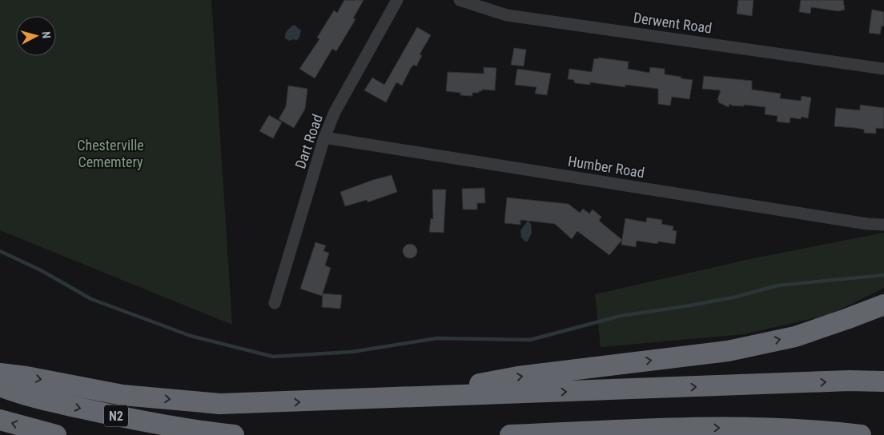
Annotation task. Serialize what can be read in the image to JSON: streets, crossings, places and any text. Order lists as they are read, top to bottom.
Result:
{
  "streets": {
    "highway": ["N2"],
    "street": ["Derwent Road", "Dart Road", "Humber Road"]
  },
  "crossings": [
    ["Dart Road", "Humber Road"]
  ],
  "parks": ["Chesterville Cememtery"],
  "north": "right"
}
